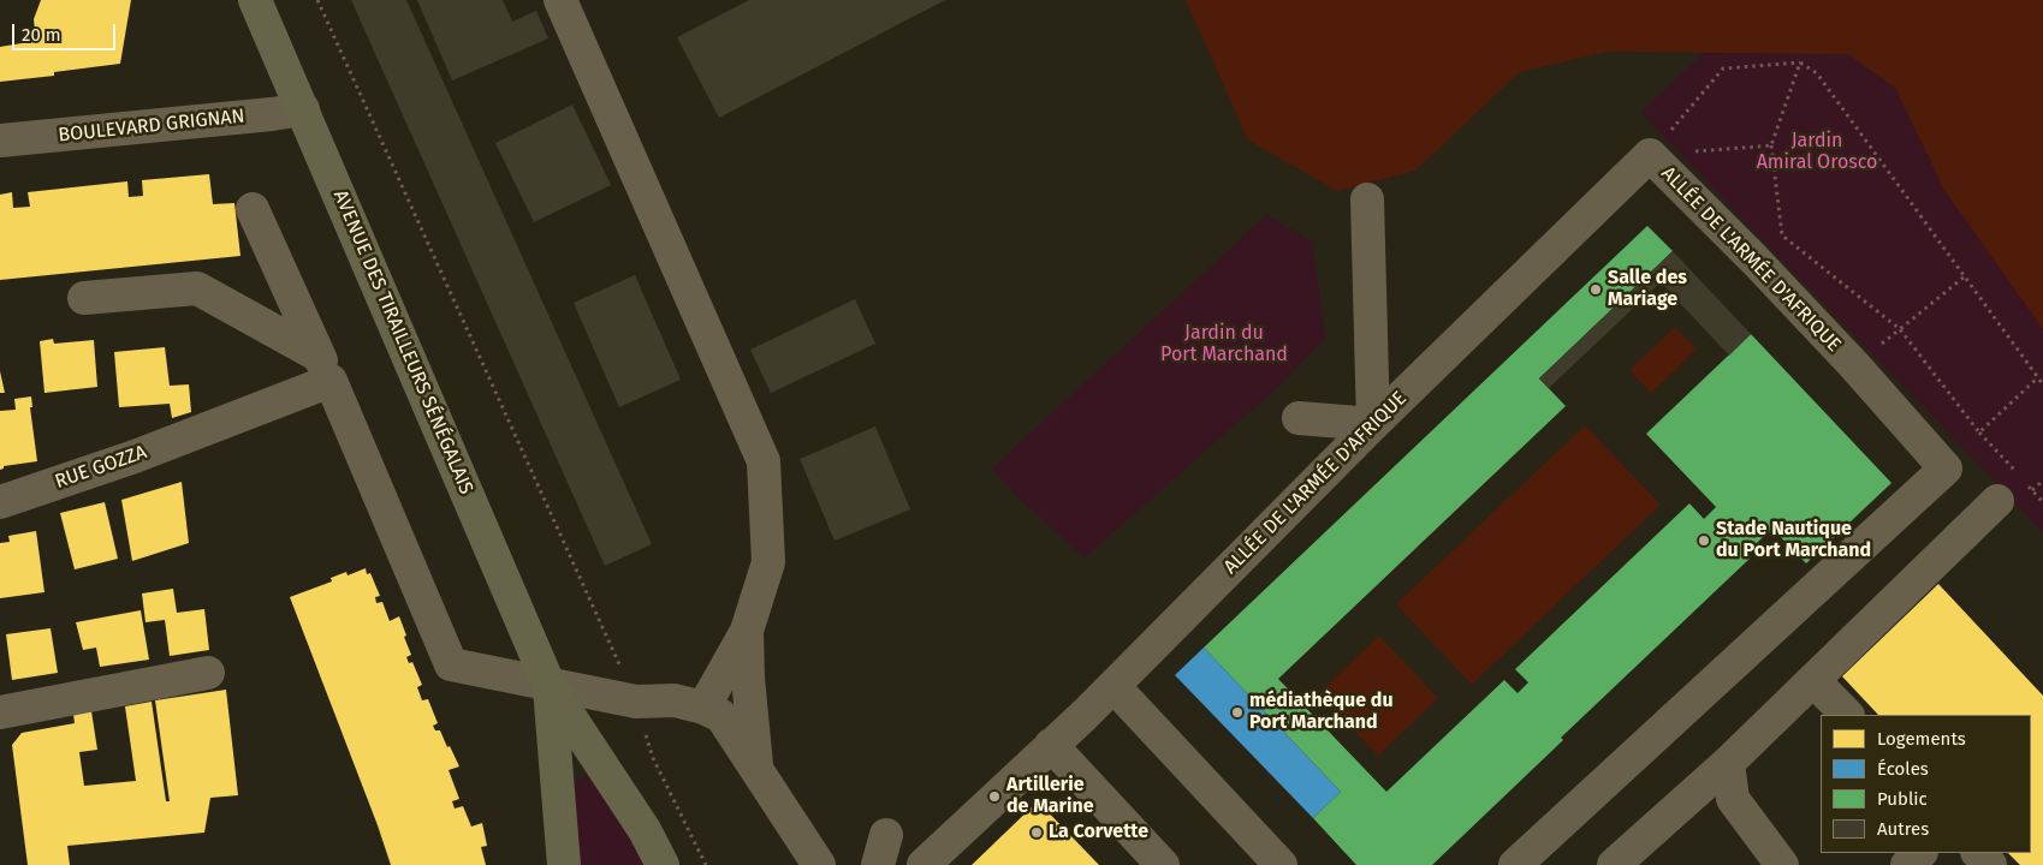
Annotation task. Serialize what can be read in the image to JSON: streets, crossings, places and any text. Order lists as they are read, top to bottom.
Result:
{
  "streets": {
    "main road": ["AVENUE DES TIRAILLEURS SÉNÉGALAIS"],
    "street": ["BOULEVARD GRIGNAN", "ALLÉE DE L'ARMÉE D'AFRIQUE", "RUE GOZZA"]
  },
  "crossings": [
    ["BOULEVARD GRIGNAN", "AVENUE DES TIRAILLEURS SÉNÉGALAIS"]
  ],
  "parks": ["Jardin Amiral Orosco", "Jardin du Port Marchand"],
  "places": [
    "Salle des Mariage",
    "Stade Nautique du Port Marchand",
    "médiathèque du Port Marchand",
    "Artillerie de Marine",
    "La Corvette"
  ],
  "legend": [
    "Logements",
    "Écoles",
    "Public",
    "Autres"
  ],
  "scale_bar": "20 m"
}
